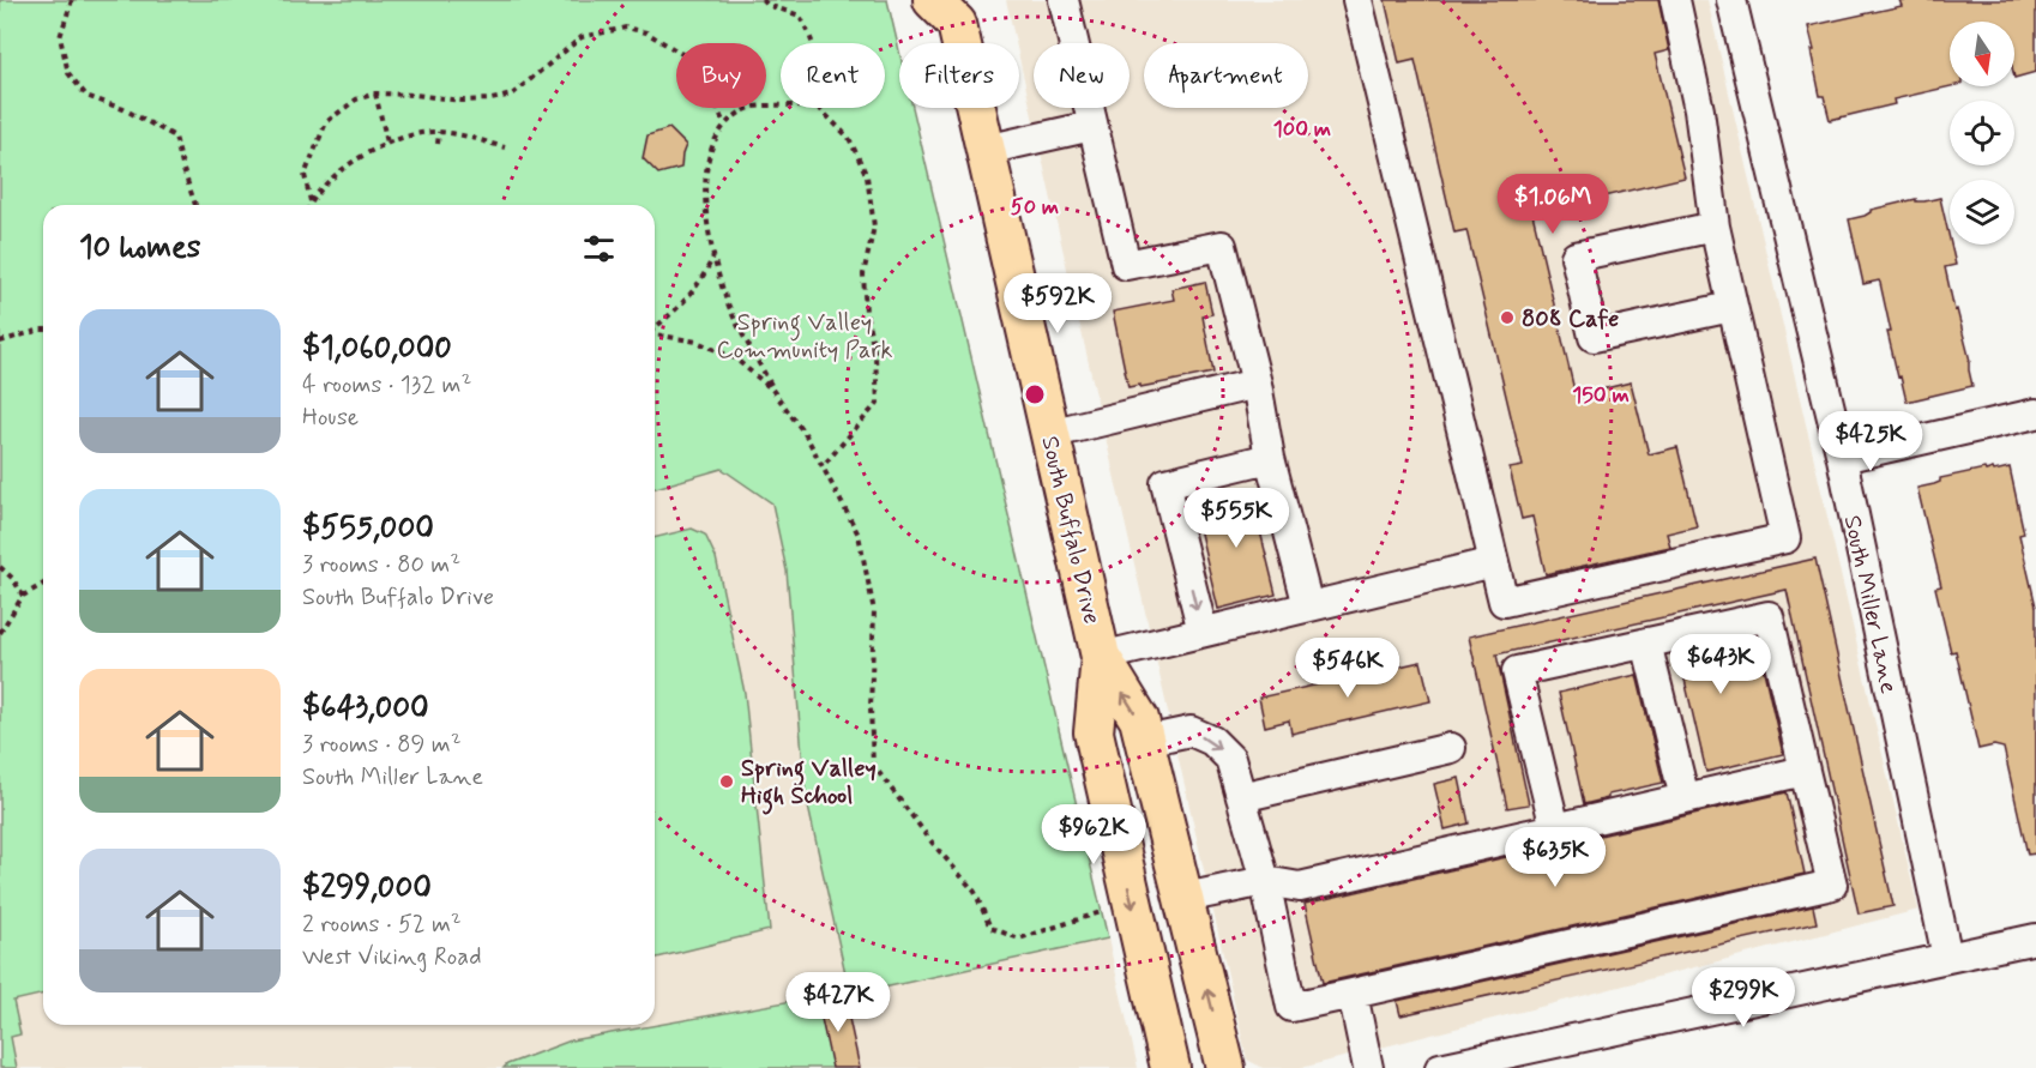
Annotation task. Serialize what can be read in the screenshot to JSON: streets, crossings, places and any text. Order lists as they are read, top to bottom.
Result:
{
  "streets": {
    "main road": ["South Buffalo Drive"],
    "street": ["South Miller Lane"]
  },
  "parks": ["Spring Valley Community Park"],
  "places": ["808 Cafe", "Spring Valley High School"],
  "north": "bottom",
  "page": {
    "chip": [
      "Buy",
      "Rent",
      "Filters",
      "New",
      "Apartment"
    ],
    "price": [
      "$1.06M",
      "$592K",
      "$425K",
      "$555K",
      "$643K",
      "$546K",
      "$962K",
      "$635K",
      "$299K",
      "$427K"
    ],
    "heading": "10 homes",
    "list": [
      {
        "name": "$1,060,000",
        "note": "4 rooms · 132 m² · House"
      },
      {
        "name": "$555,000",
        "note": "3 rooms · 80 m² · South Buffalo Drive"
      },
      {
        "name": "$643,000",
        "note": "3 rooms · 89 m² · South Miller Lane"
      },
      {
        "name": "$299,000",
        "note": "2 rooms · 52 m² · West Viking Road"
      }
    ]
  },
  "rings": ["100 m", "50 m", "150 m"]
}
